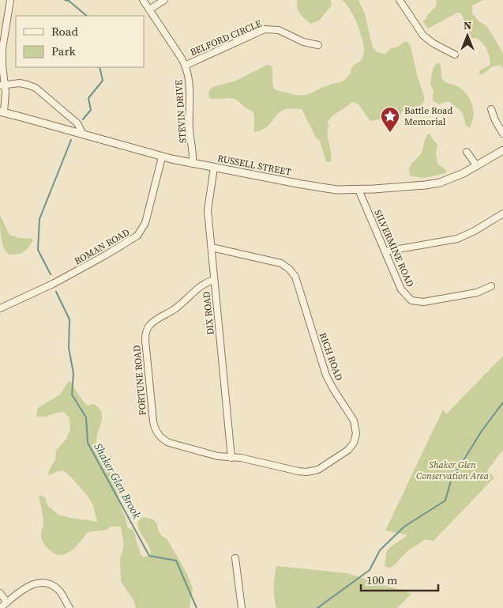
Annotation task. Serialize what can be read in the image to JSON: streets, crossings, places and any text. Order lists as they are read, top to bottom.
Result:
{
  "streets": {
    "street": [
      "BELFORD CIRCLE",
      "STEVIN DRIVE",
      "RUSSELL STREET",
      "ROMAN ROAD",
      "SILVERMINE ROAD",
      "DIX ROAD",
      "RICH ROAD",
      "FORTUNE ROAD"
    ]
  },
  "crossings": [
    ["BELFORD CIRCLE", "STEVIN DRIVE"],
    ["STEVIN DRIVE", "RUSSELL STREET"],
    ["RUSSELL STREET", "ROMAN ROAD"],
    ["RUSSELL STREET", "SILVERMINE ROAD"],
    ["RUSSELL STREET", "DIX ROAD"],
    ["DIX ROAD", "RICH ROAD"],
    ["DIX ROAD", "FORTUNE ROAD"],
    ["RICH ROAD", "FORTUNE ROAD"]
  ],
  "water": ["Shaker Glen Brook"],
  "parks": ["Shaker Glen Conservation Area"],
  "places": {
    "place": ["Battle Road Memorial"]
  },
  "legend": ["Road", "Park"],
  "scale_bar": "100 m",
  "north": "top"
}
